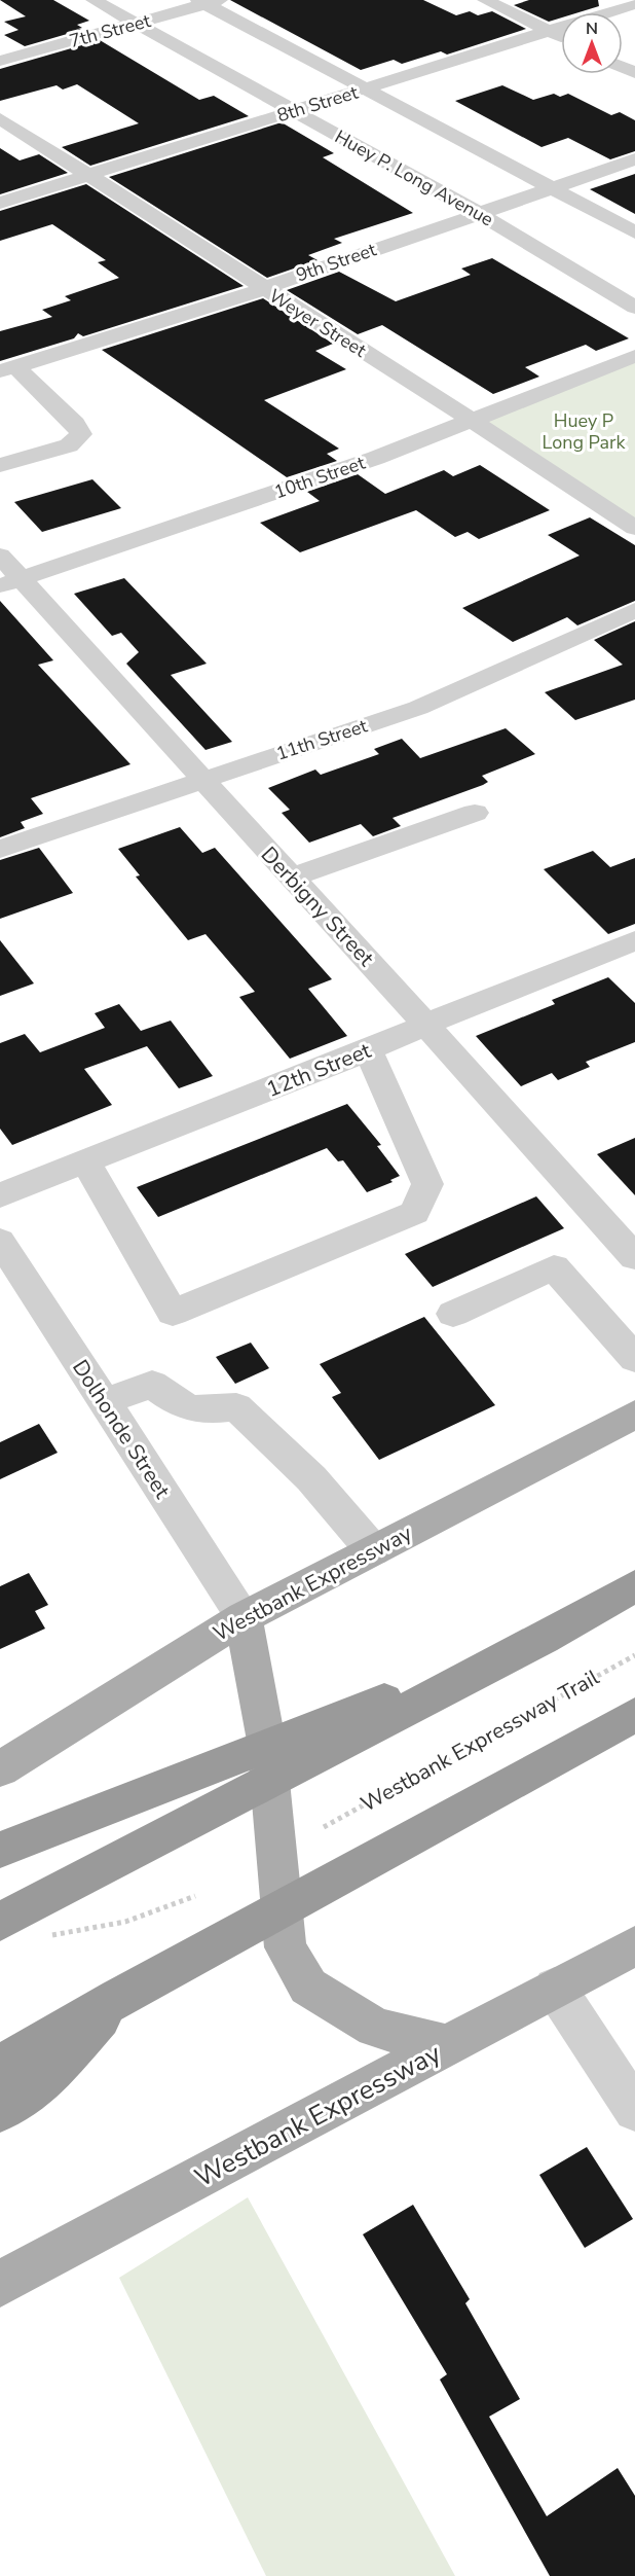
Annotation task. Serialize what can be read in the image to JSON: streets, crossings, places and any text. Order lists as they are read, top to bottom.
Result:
{
  "streets": {
    "main road": ["Westbank Expressway"],
    "street": [
      "7th Street",
      "8th Street",
      "Huey P. Long Avenue",
      "9th Street",
      "Weyer Street",
      "10th Street",
      "11th Street",
      "Derbigny Street",
      "12th Street",
      "Dolhonde Street"
    ],
    "path": ["Westbank Expressway Trail"]
  },
  "crossings": [
    ["7th Street", "Huey P. Long Avenue"],
    ["8th Street", "Huey P. Long Avenue"],
    ["8th Street", "Weyer Street"],
    ["Huey P. Long Avenue", "9th Street"],
    ["9th Street", "Weyer Street"],
    ["Weyer Street", "10th Street"],
    ["10th Street", "Derbigny Street"],
    ["11th Street", "Derbigny Street"],
    ["Derbigny Street", "12th Street"],
    ["Dolhonde Street", "Westbank Expressway"]
  ],
  "parks": ["Huey P Long Park"],
  "north": "top"
}
